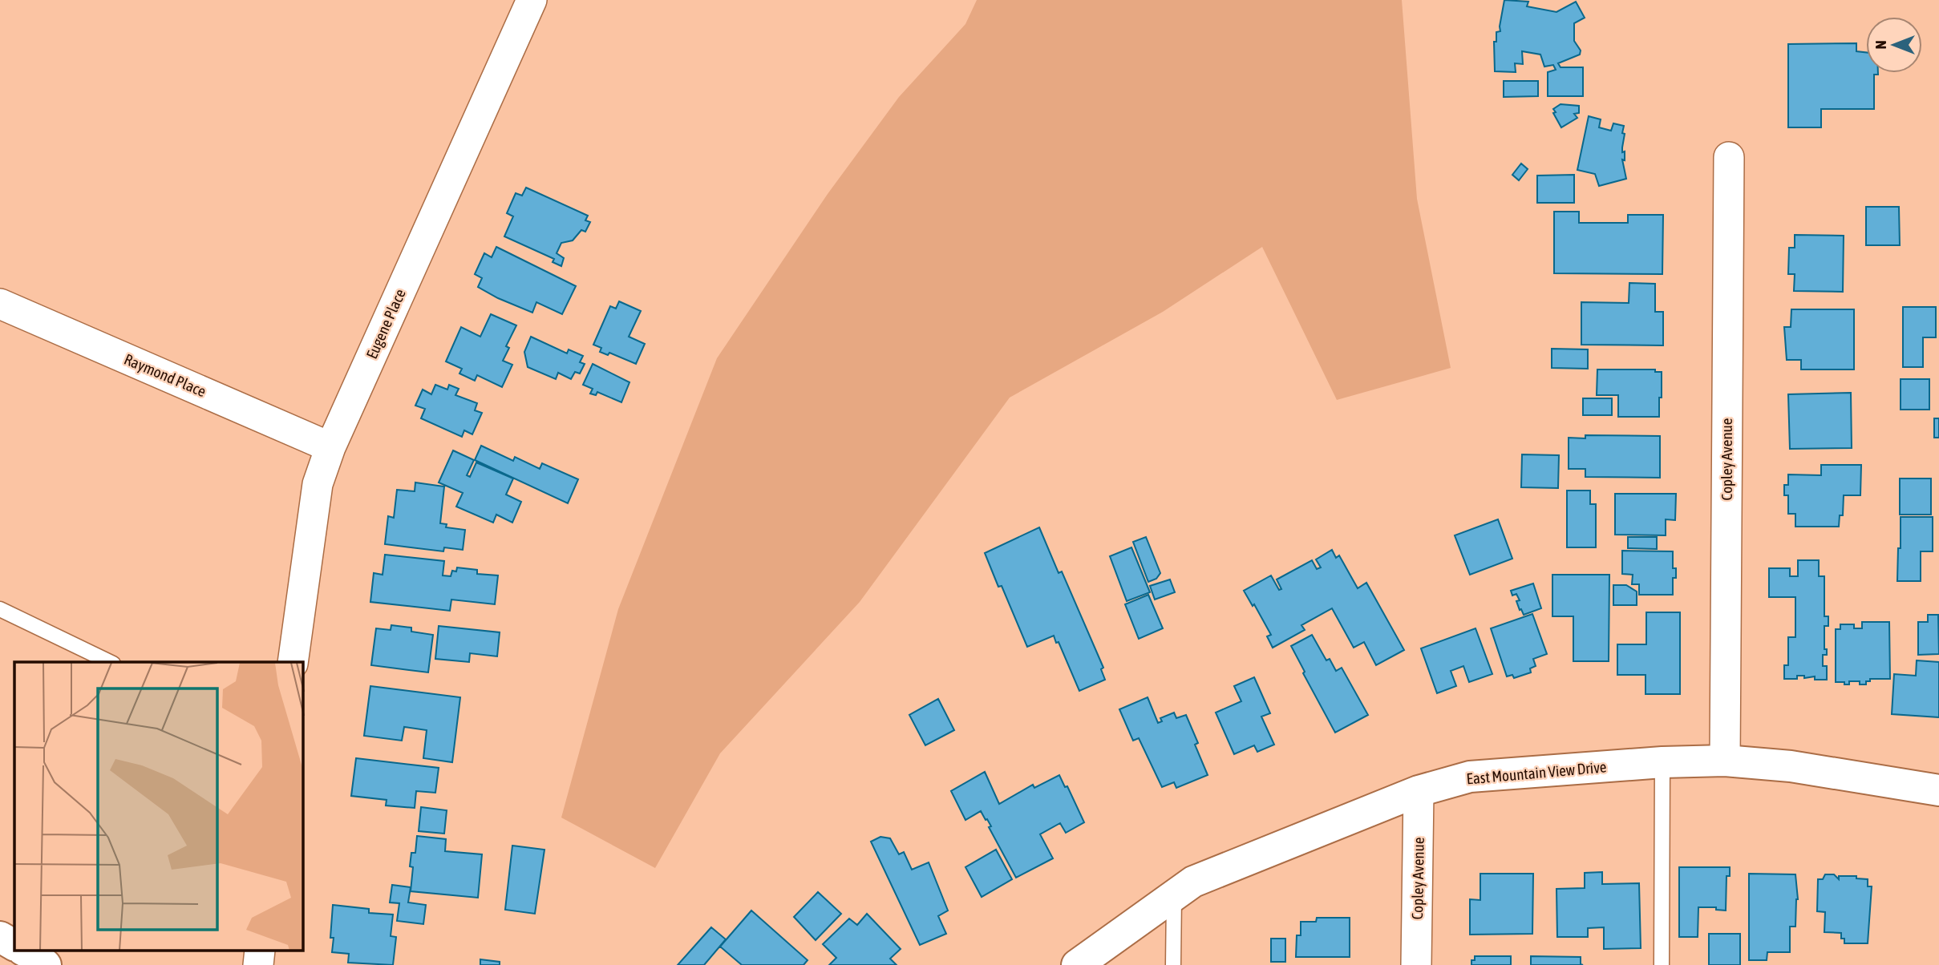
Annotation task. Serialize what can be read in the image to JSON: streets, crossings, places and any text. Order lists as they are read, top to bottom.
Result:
{
  "streets": {
    "street": [
      "Eugene Place",
      "Raymond Place",
      "Copley Avenue",
      "East Mountain View Drive"
    ]
  },
  "crossings": [
    ["Eugene Place", "Raymond Place"],
    ["Copley Avenue", "East Mountain View Drive"]
  ],
  "north": "left"
}
